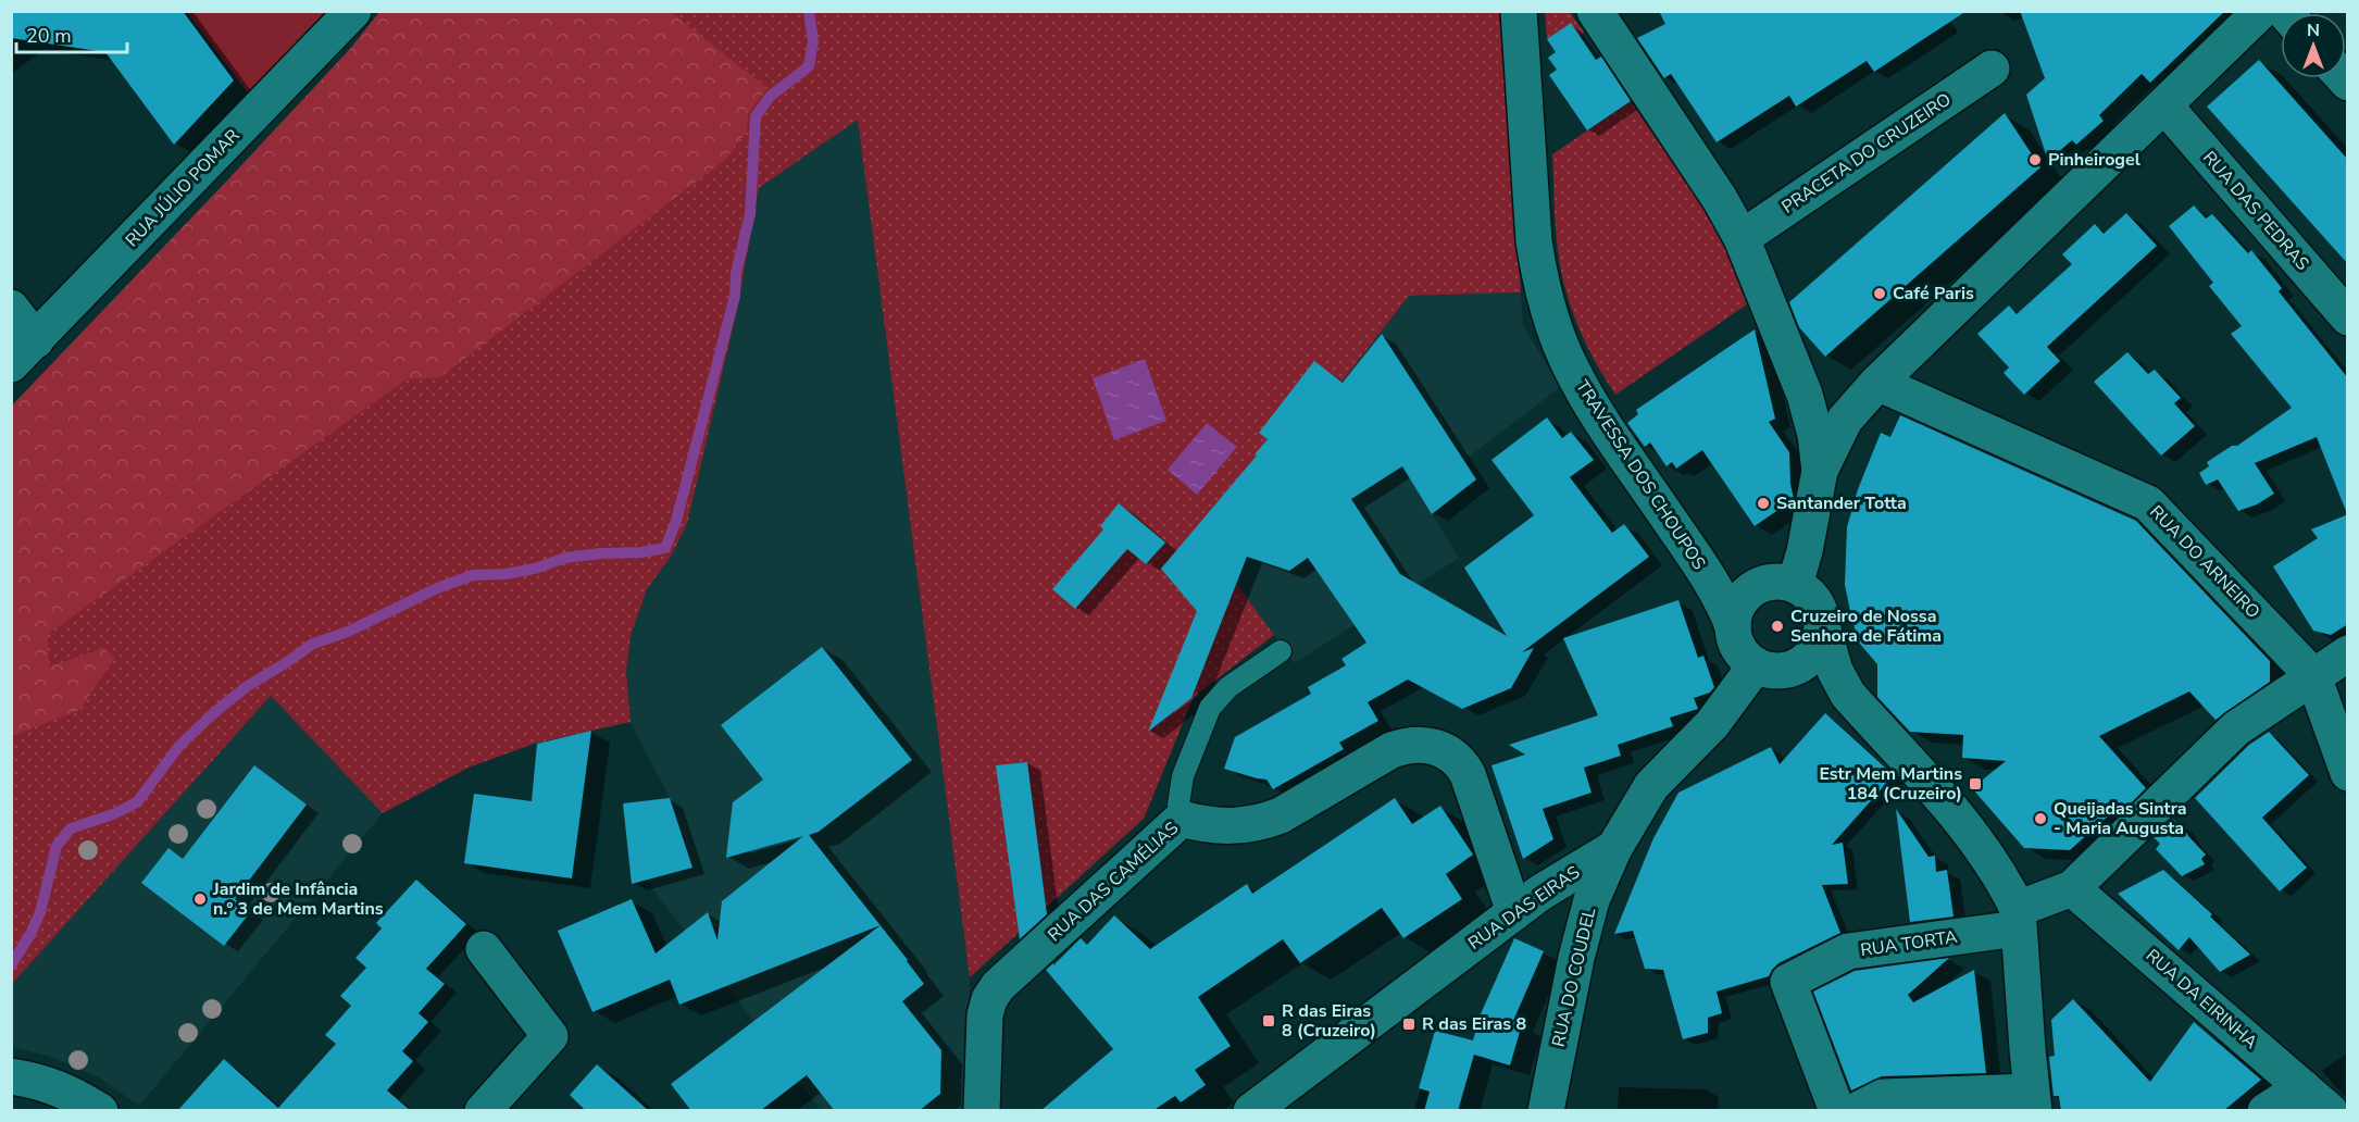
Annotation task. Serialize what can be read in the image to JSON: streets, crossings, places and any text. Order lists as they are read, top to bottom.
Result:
{
  "streets": {
    "street": [
      "PRACETA DO CRUZEIRO",
      "RUA JÚLIO POMAR",
      "RUA DAS PEDRAS",
      "TRAVESSA DOS CHOUPOS",
      "RUA DO ARNEIRO",
      "RUA DAS CAMÉLIAS",
      "RUA DAS EIRAS",
      "RUA TORTA",
      "RUA DO COUDEL",
      "RUA DA EIRINHA"
    ]
  },
  "crossings": [
    ["TRAVESSA DOS CHOUPOS", "RUA DAS EIRAS"],
    ["RUA DAS CAMÉLIAS", "RUA DAS EIRAS"],
    ["RUA DAS EIRAS", "RUA DO COUDEL"]
  ],
  "places": {
    "other": [
      "Pinheirogel",
      "Café Paris",
      "Santander Totta",
      "Cruzeiro de Nossa Senhora de Fátima",
      "Queijadas Sintra - Maria Augusta",
      "Jardim de Infância n.º 3 de Mem Martins"
    ],
    "transit": ["Estr Mem Martins 184 (Cruzeiro)", "R das Eiras 8 (Cruzeiro)", "R das Eiras 8"]
  },
  "scale_bar": "20 m",
  "north": "top"
}
